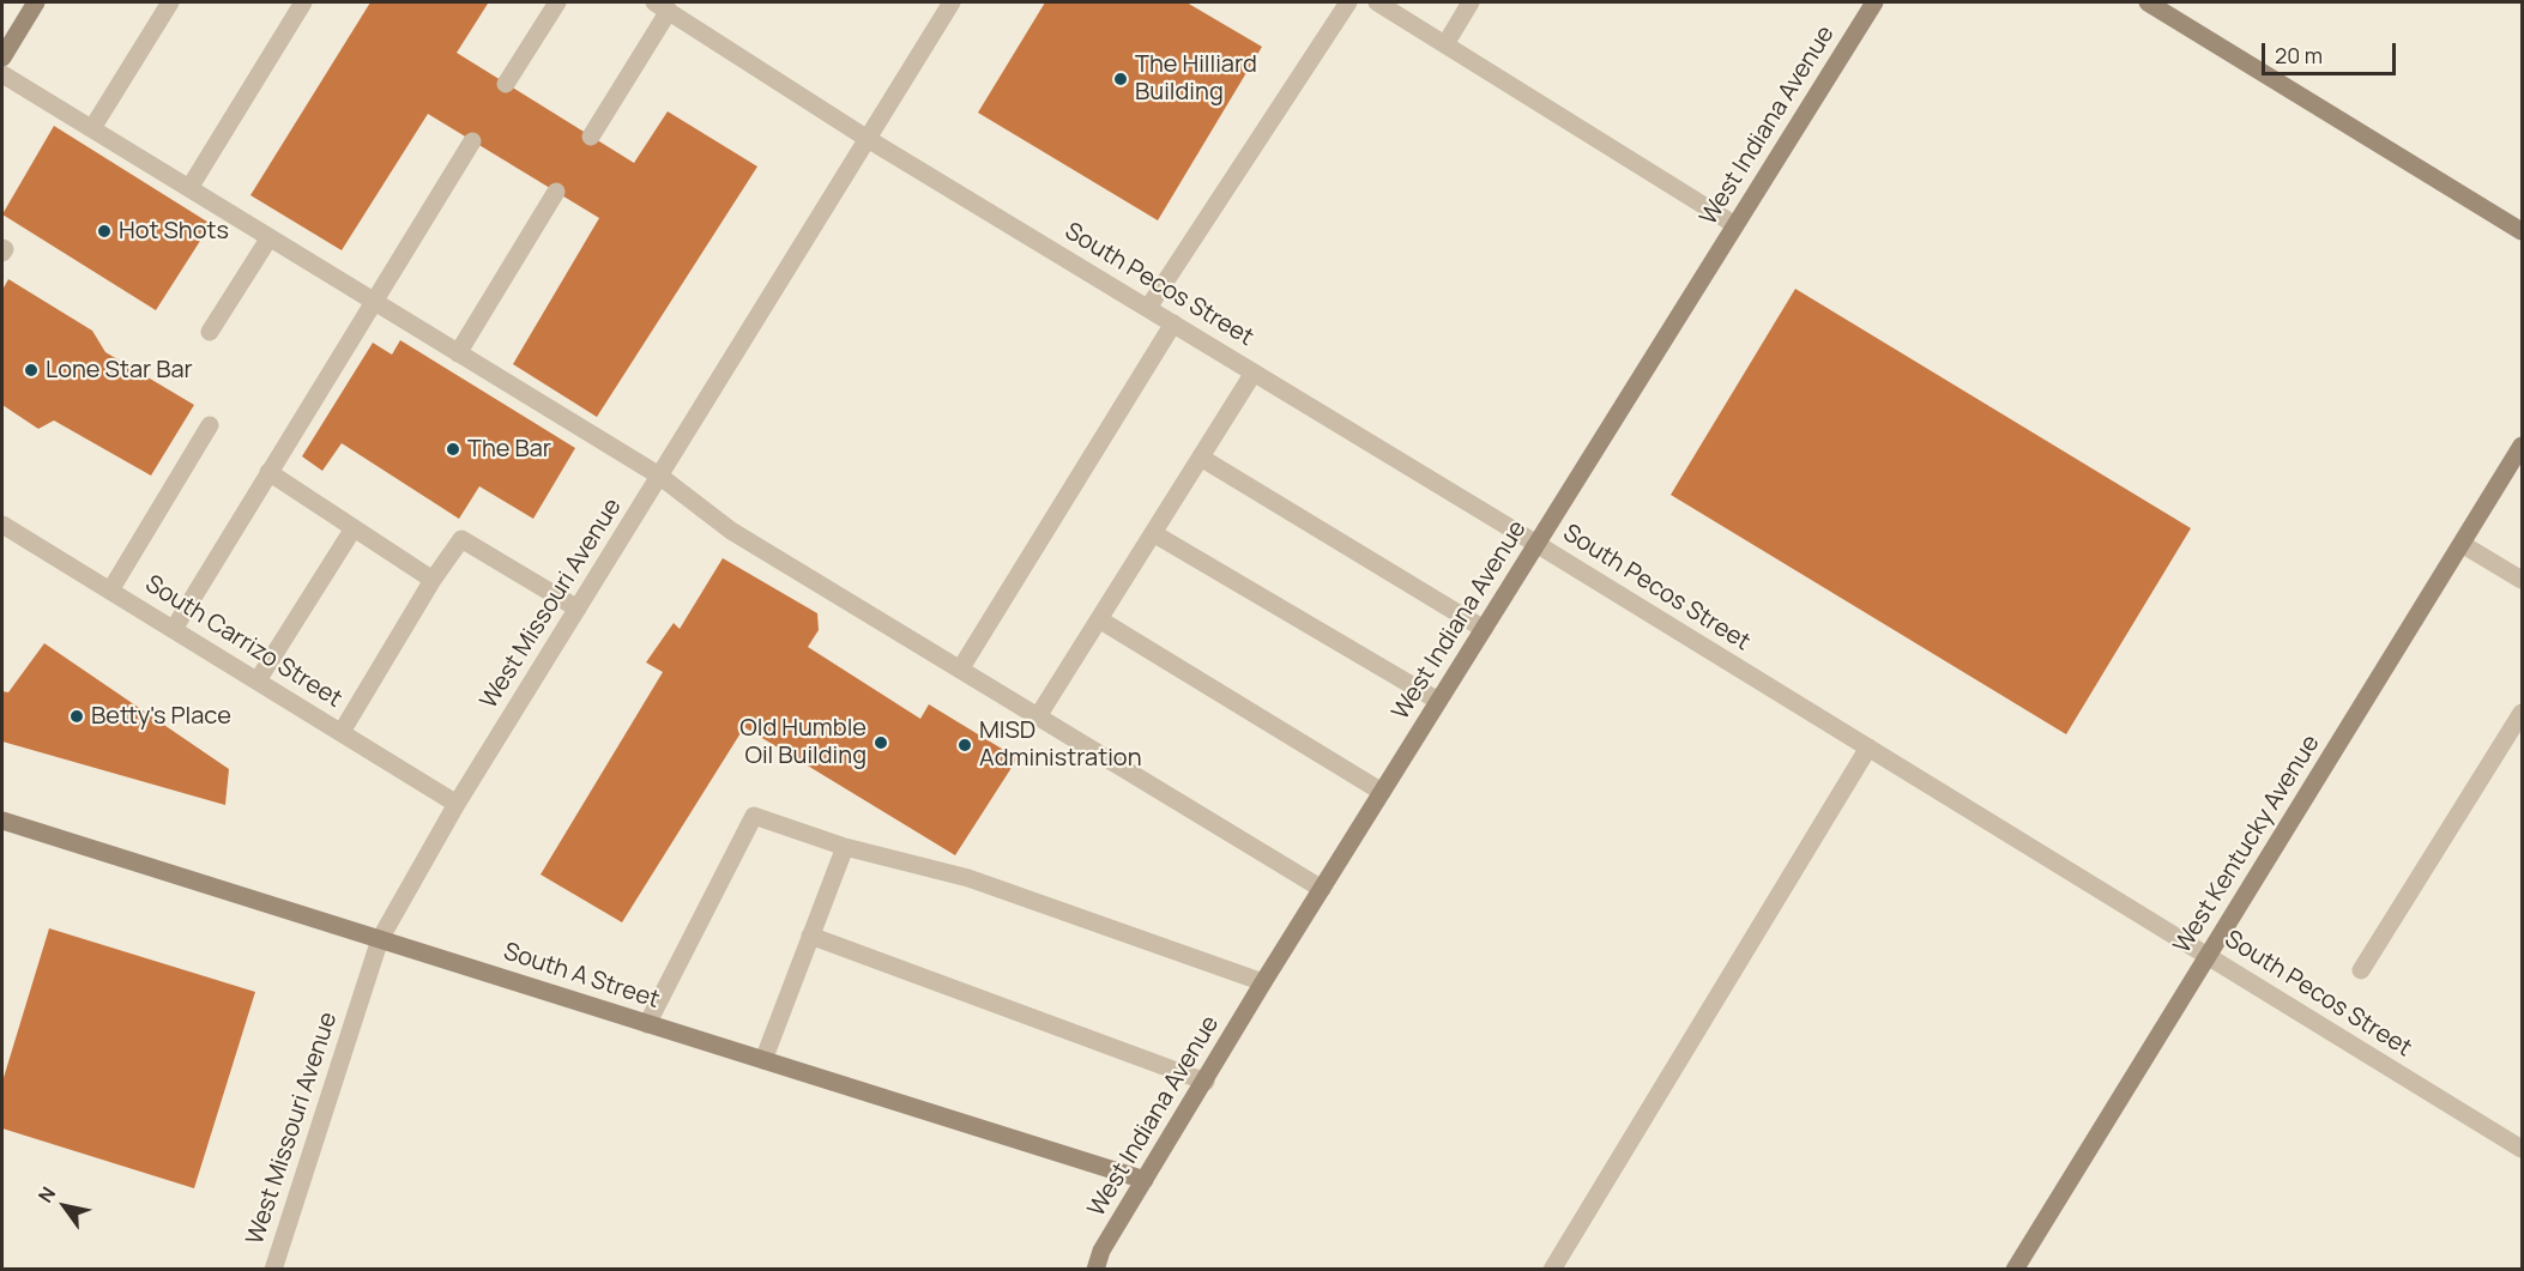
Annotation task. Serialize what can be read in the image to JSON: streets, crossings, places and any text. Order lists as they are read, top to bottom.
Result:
{
  "streets": {
    "street": [
      "West Indiana Avenue",
      "South Pecos Street",
      "West Missouri Avenue",
      "South Carrizo Street",
      "West Kentucky Avenue",
      "South A Street"
    ]
  },
  "crossings": [
    ["West Indiana Avenue", "South Pecos Street"],
    ["West Indiana Avenue", "South A Street"],
    ["South Pecos Street", "West Missouri Avenue"],
    ["South Pecos Street", "West Kentucky Avenue"],
    ["West Missouri Avenue", "South Carrizo Street"],
    ["West Missouri Avenue", "South A Street"]
  ],
  "places": [
    "The Hilliard Building",
    "Hot Shots",
    "Lone Star Bar",
    "The Bar",
    "Betty's Place",
    "Old Humble Oil Building",
    "MISD Administration"
  ],
  "scale_bar": "20 m",
  "north": "top left"
}
